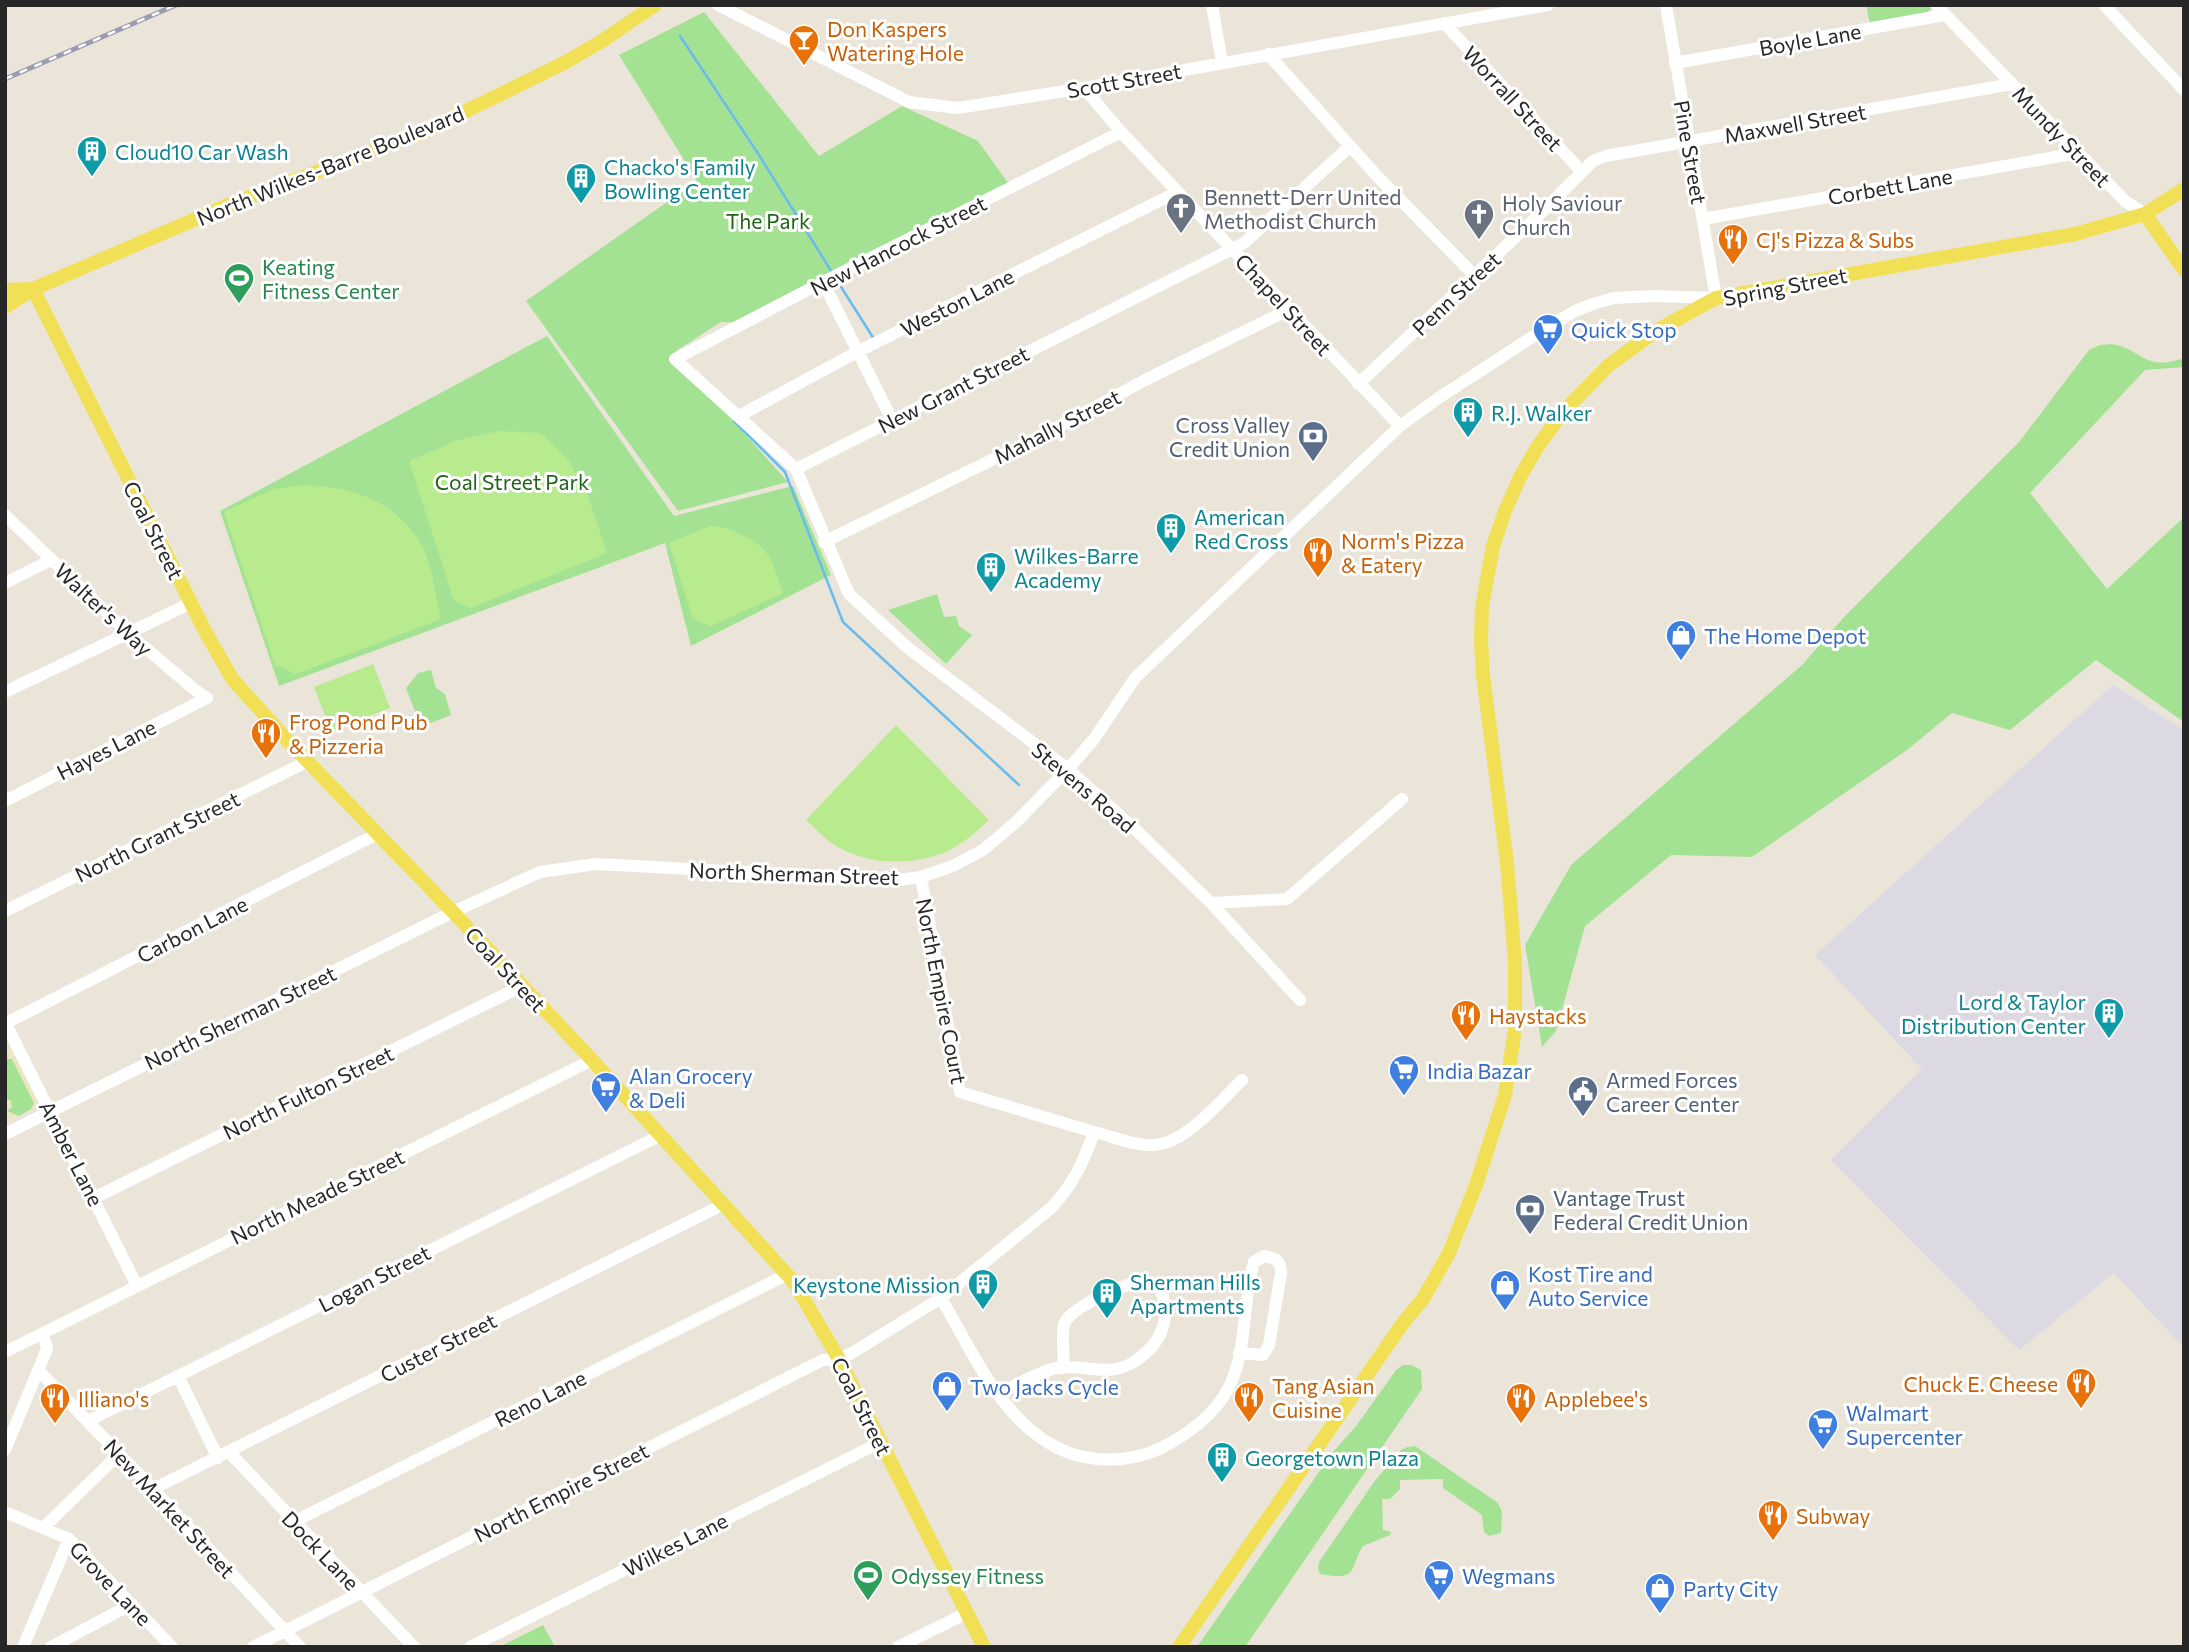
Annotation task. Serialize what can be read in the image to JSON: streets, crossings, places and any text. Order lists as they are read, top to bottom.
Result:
{
  "streets": {
    "main road": [
      "Mundy Street",
      "North Wilkes-Barre Boulevard",
      "Spring Street",
      "Coal Street"
    ],
    "street": [
      "Boyle Lane",
      "Scott Street",
      "Worrall Street",
      "Maxwell Street",
      "Pine Street",
      "Corbett Lane",
      "New Hancock Street",
      "Penn Street",
      "Weston Lane",
      "Chapel Street",
      "New Grant Street",
      "Mahally Street",
      "Walter's Way",
      "Hayes Lane",
      "Stevens Road",
      "North Grant Street",
      "North Sherman Street",
      "Carbon Lane",
      "North Empire Court",
      "North Fulton Street",
      "Amber Lane",
      "North Meade Street",
      "Logan Street",
      "Custer Street",
      "Reno Lane",
      "North Empire Street",
      "New Market Street",
      "Wilkes Lane",
      "Dock Lane",
      "Grove Lane"
    ]
  },
  "crossings": [
    ["Boyle Lane", "Mundy Street"],
    ["Boyle Lane", "Pine Street"],
    ["Scott Street", "Worrall Street"],
    ["Scott Street", "Chapel Street"],
    ["Worrall Street", "Maxwell Street"],
    ["Worrall Street", "Penn Street"],
    ["Maxwell Street", "Mundy Street"],
    ["Maxwell Street", "Pine Street"],
    ["Maxwell Street", "Penn Street"],
    ["Mundy Street", "Corbett Lane"],
    ["Mundy Street", "Spring Street"],
    ["Pine Street", "Corbett Lane"],
    ["Pine Street", "Spring Street"],
    ["Pine Street", "North Sherman Street"],
    ["North Wilkes-Barre Boulevard", "Coal Street"],
    ["New Hancock Street", "Weston Lane"],
    ["New Hancock Street", "Chapel Street"],
    ["Spring Street", "North Sherman Street"],
    ["Penn Street", "Chapel Street"],
    ["Weston Lane", "Chapel Street"],
    ["Chapel Street", "New Grant Street"],
    ["Chapel Street", "Mahally Street"],
    ["Chapel Street", "North Sherman Street"],
    ["Mahally Street", "Stevens Road"],
    ["Coal Street", "North Grant Street"],
    ["Coal Street", "North Sherman Street"],
    ["Coal Street", "Carbon Lane"],
    ["Coal Street", "North Fulton Street"],
    ["Coal Street", "North Meade Street"],
    ["Coal Street", "Logan Street"],
    ["Coal Street", "Custer Street"],
    ["Coal Street", "Reno Lane"],
    ["Coal Street", "North Empire Street"],
    ["Coal Street", "Wilkes Lane"],
    ["Walter's Way", "Hayes Lane"],
    ["Stevens Road", "North Sherman Street"],
    ["North Sherman Street", "North Empire Court"],
    ["North Sherman Street", "Amber Lane"],
    ["Carbon Lane", "Amber Lane"],
    ["North Fulton Street", "Amber Lane"],
    ["Amber Lane", "North Meade Street"],
    ["Logan Street", "New Market Street"],
    ["Logan Street", "Dock Lane"],
    ["Custer Street", "New Market Street"],
    ["Custer Street", "Dock Lane"],
    ["Reno Lane", "Dock Lane"],
    ["North Empire Street", "New Market Street"],
    ["North Empire Street", "Dock Lane"]
  ],
  "parks": ["The Park", "Coal Street Park"],
  "places": {
    "bar": ["Don Kaspers Watering Hole"],
    "building": [
      "Cloud10 Car Wash",
      "Chacko's Family Bowling Center",
      "R.J. Walker",
      "American Red Cross",
      "Wilkes-Barre Academy",
      "Lord & Taylor Distribution Center",
      "Keystone Mission",
      "Sherman Hills Apartments",
      "Georgetown Plaza"
    ],
    "church": ["Bennett-Derr United Methodist Church", "Holy Saviour Church"],
    "restaurant": [
      "CJ's Pizza & Subs",
      "Norm's Pizza & Eatery",
      "Frog Pond Pub & Pizzeria",
      "Haystacks",
      "Chuck E. Cheese",
      "Tang Asian Cuisine",
      "Illiano's",
      "Applebee's",
      "Subway"
    ],
    "sports": ["Keating Fitness Center", "Odyssey Fitness"],
    "supermarket": [
      "Quick Stop",
      "India Bazar",
      "Alan Grocery & Deli",
      "Walmart Supercenter",
      "Wegmans"
    ],
    "bank": ["Cross Valley Credit Union", "Vantage Trust Federal Credit Union"],
    "shop": [
      "The Home Depot",
      "Kost Tire and Auto Service",
      "Two Jacks Cycle",
      "Party City"
    ],
    "public building": ["Armed Forces Career Center"]
  }
}
